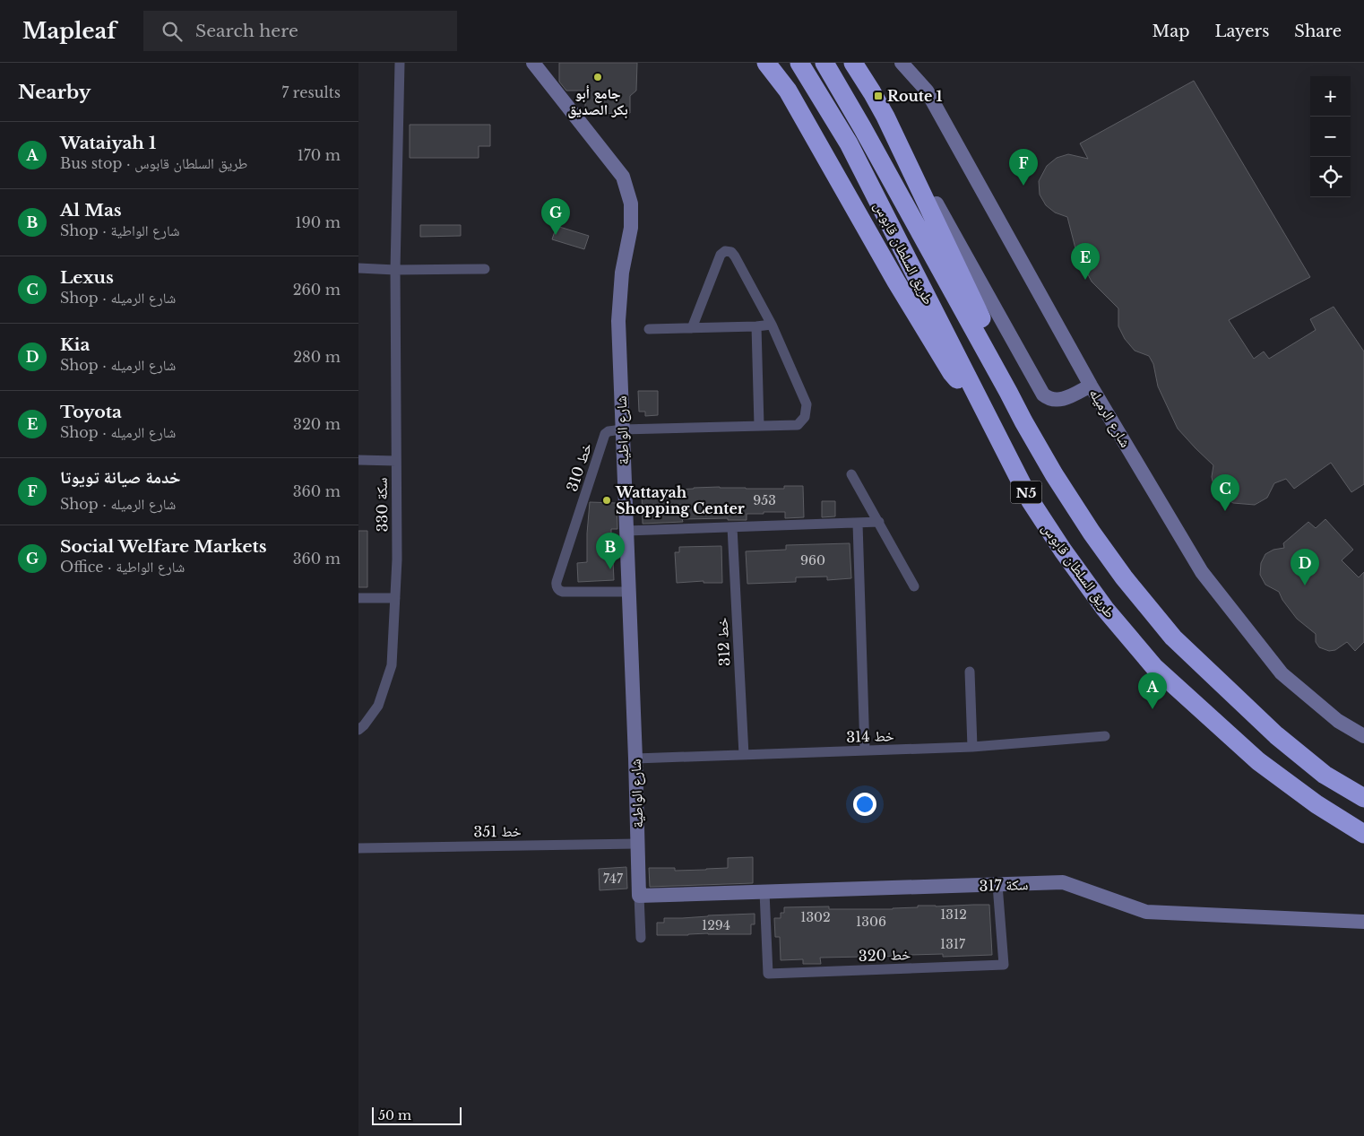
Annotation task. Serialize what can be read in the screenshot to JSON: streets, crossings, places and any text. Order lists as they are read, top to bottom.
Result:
{
  "streets": {
    "highway": ["طريق السلطان قابوس", "N5"],
    "street": [
      "شارع الرميله",
      "شارع الواطية",
      "خط 310",
      "سكة 330",
      "خط 312",
      "خط 314",
      "خط 351",
      "سكة 317",
      "خط 320"
    ]
  },
  "crossings": [
    ["شارع الواطية", "خط 310"],
    ["شارع الواطية", "خط 314"],
    ["شارع الواطية", "خط 351"],
    ["شارع الواطية", "سكة 317"],
    ["خط 312", "خط 314"],
    ["سكة 317", "خط 320"]
  ],
  "places": {
    "other": ["جامع أبو بكر الصديق", "Wattayah Shopping Center"],
    "transit": ["Route 1"]
  },
  "house_numbers": [
    "953",
    "960",
    "747",
    "1312",
    "1302",
    "1306",
    "1294",
    "1317"
  ],
  "scale_bar": "50 m",
  "page": {
    "header": "Mapleaf",
    "search": "Search here",
    "nav": ["Map", "Layers", "Share"],
    "heading": ["Nearby", "7 results"],
    "map_buttons": ["+", "−"],
    "list": [
      {
        "mark": "A",
        "name": "Wataiyah 1",
        "note": "Bus stop · طريق السلطان قابوس",
        "value": "170 m"
      },
      {
        "mark": "B",
        "name": "Al Mas",
        "note": "Shop · شارع الواطية",
        "value": "190 m"
      },
      {
        "mark": "C",
        "name": "Lexus",
        "note": "Shop · شارع الرميله",
        "value": "260 m"
      },
      {
        "mark": "D",
        "name": "Kia",
        "note": "Shop · شارع الرميله",
        "value": "280 m"
      },
      {
        "mark": "E",
        "name": "Toyota",
        "note": "Shop · شارع الرميله",
        "value": "320 m"
      },
      {
        "mark": "F",
        "name": "خدمة صيانة تويوتا",
        "note": "Shop · شارع الرميله",
        "value": "360 m"
      },
      {
        "mark": "G",
        "name": "Social Welfare Markets",
        "note": "Office · شارع الواطية",
        "value": "360 m"
      }
    ],
    "pins": [
      "F",
      "G",
      "E",
      "C",
      "B",
      "D",
      "A"
    ],
    "scale": "50 m"
  }
}
